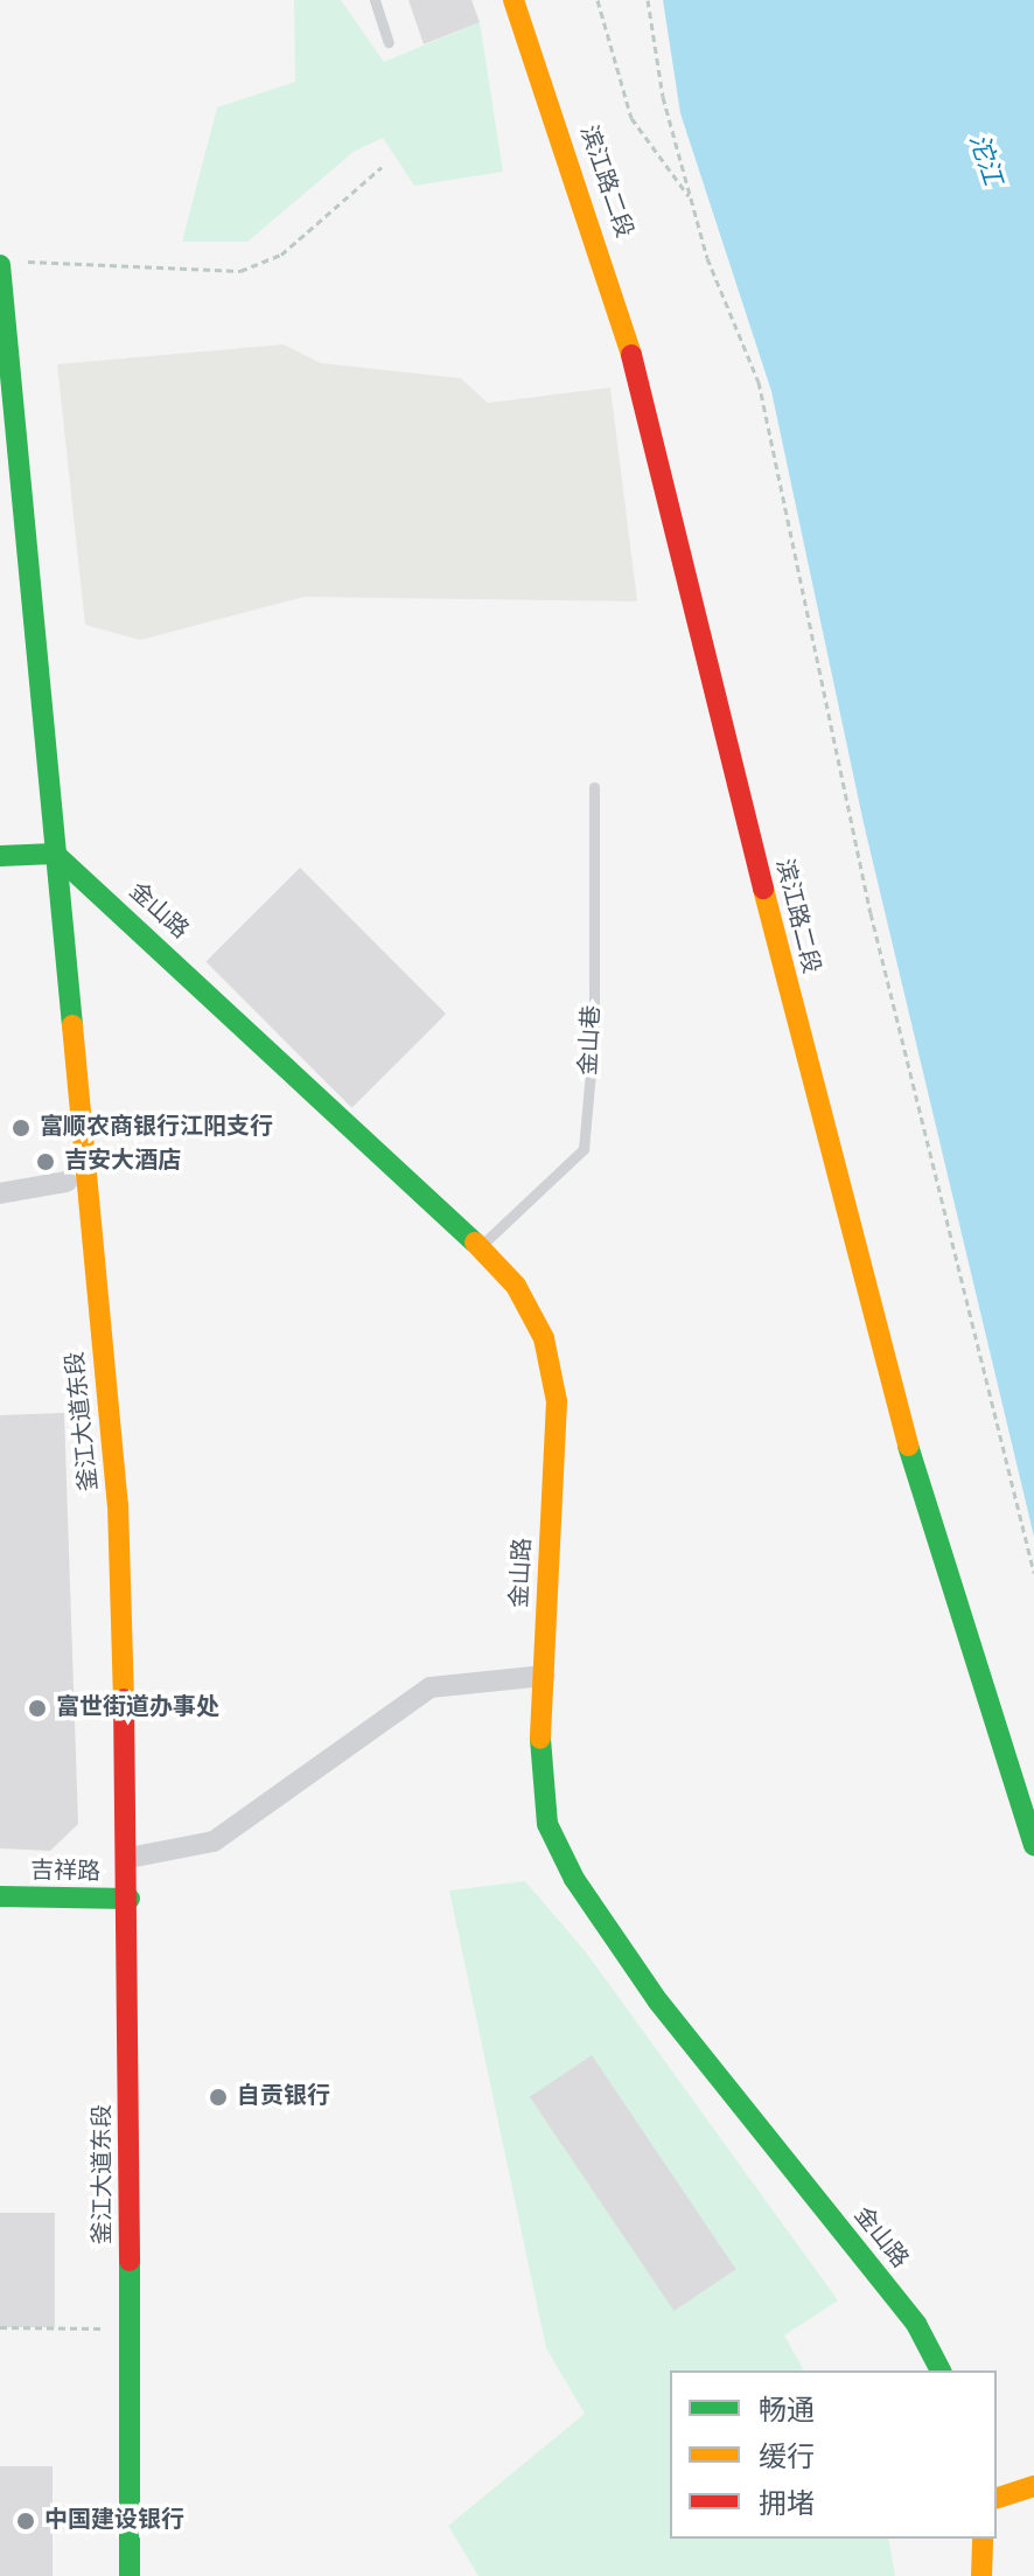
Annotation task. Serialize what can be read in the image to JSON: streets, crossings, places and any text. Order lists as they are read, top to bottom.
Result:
{
  "streets": {
    "main road": [
      "滨江路二段",
      "金山路",
      "釜江大道东段",
      "吉祥路"
    ],
    "lane": ["金山巷"]
  },
  "crossings": [
    ["金山路", "金山巷"],
    ["金山路", "釜江大道东段"],
    ["釜江大道东段", "吉祥路"]
  ],
  "water": ["沱江"],
  "places": [
    "富顺农商银行江阳支行",
    "吉安大酒店",
    "富世街道办事处",
    "自贡银行",
    "中国建设银行"
  ],
  "legend": ["畅通", "缓行", "拥堵"]
}
